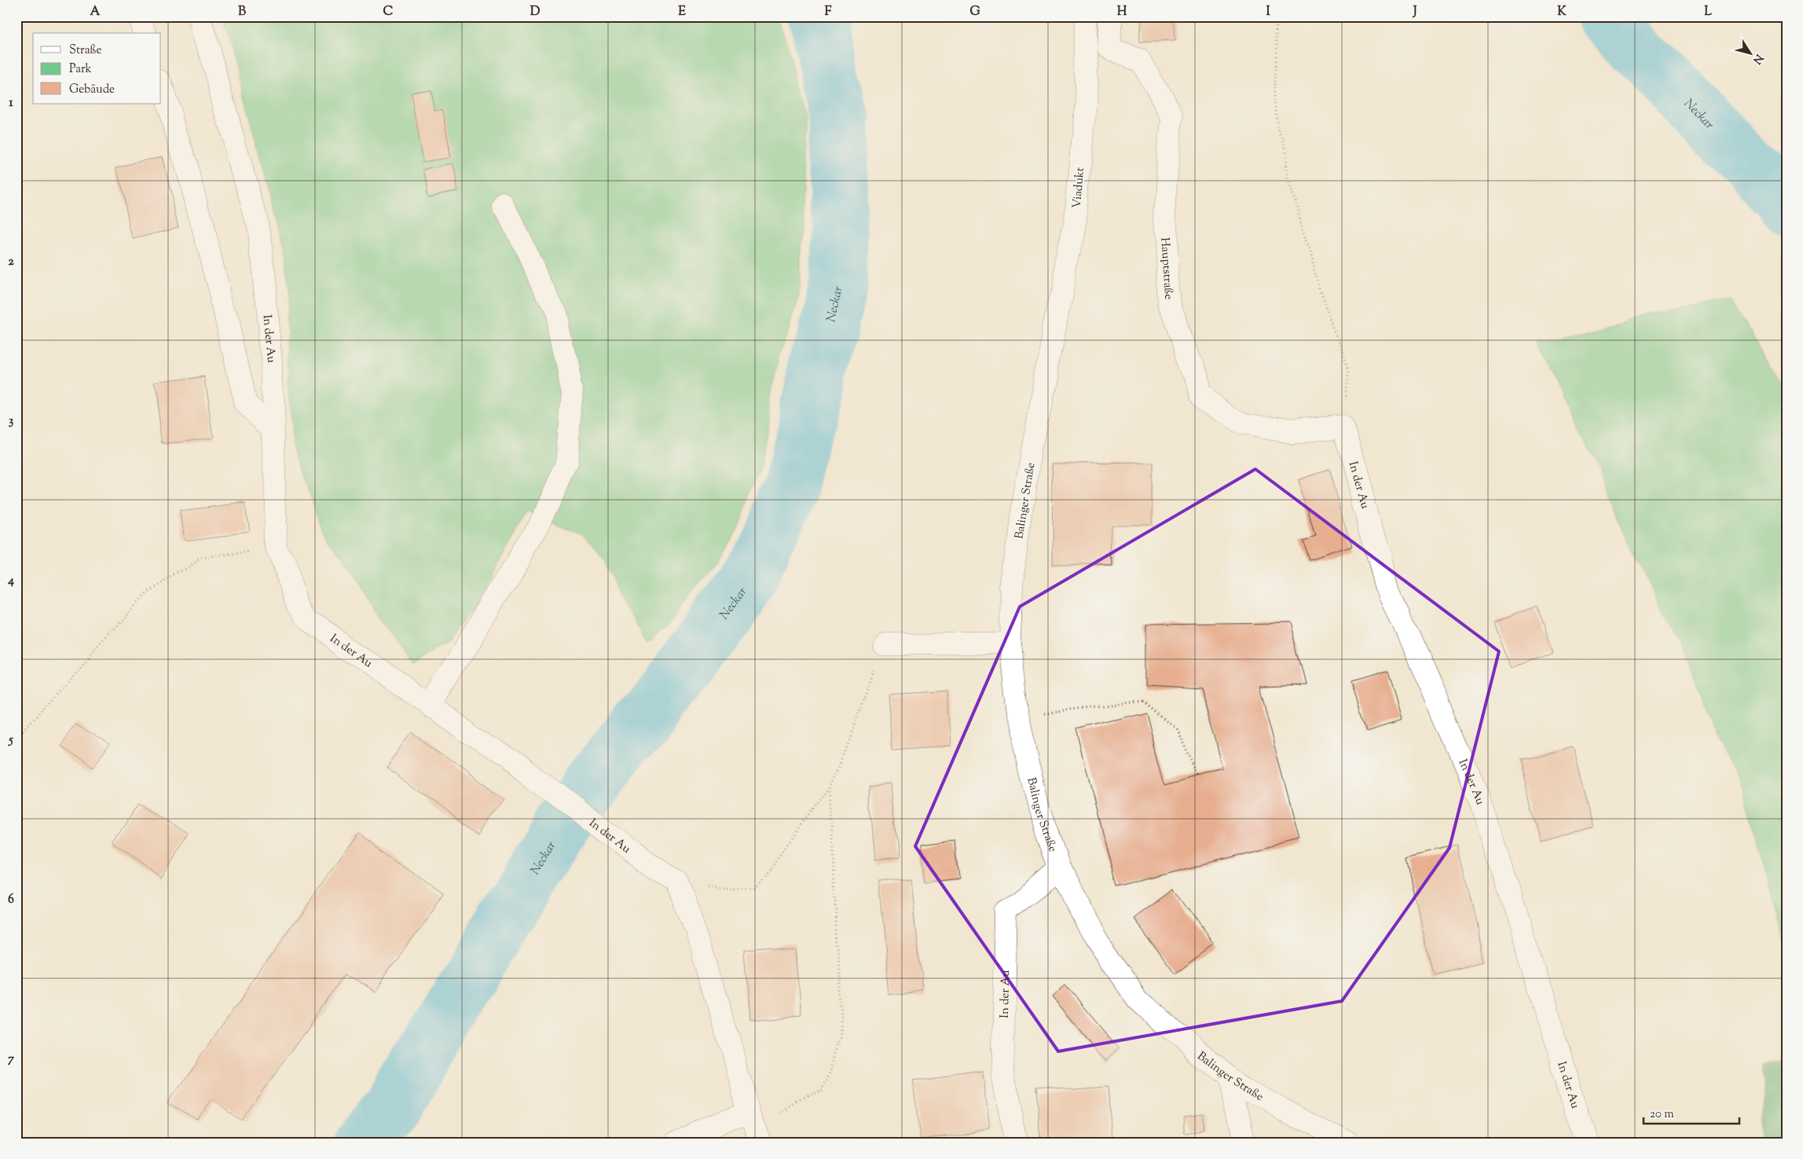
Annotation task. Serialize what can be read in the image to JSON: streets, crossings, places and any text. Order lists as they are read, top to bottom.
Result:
{
  "streets": {
    "street": [
      "Viadukt",
      "Hauptstraße",
      "In der Au",
      "Balinger Straße"
    ]
  },
  "crossings": [
    ["Viadukt", "Balinger Straße"],
    ["Hauptstraße", "In der Au"],
    ["In der Au", "Balinger Straße"]
  ],
  "water": ["Neckar"],
  "legend": ["Straße", "Park", "Gebäude"],
  "scale_bar": "20 m",
  "north": "bottom right",
  "grid": {
    "columns": [
      "A",
      "B",
      "C",
      "D",
      "E",
      "F",
      "G",
      "H",
      "I",
      "J",
      "K",
      "L"
    ],
    "rows": [
      "1",
      "2",
      "3",
      "4",
      "5",
      "6",
      "7"
    ]
  }
}
